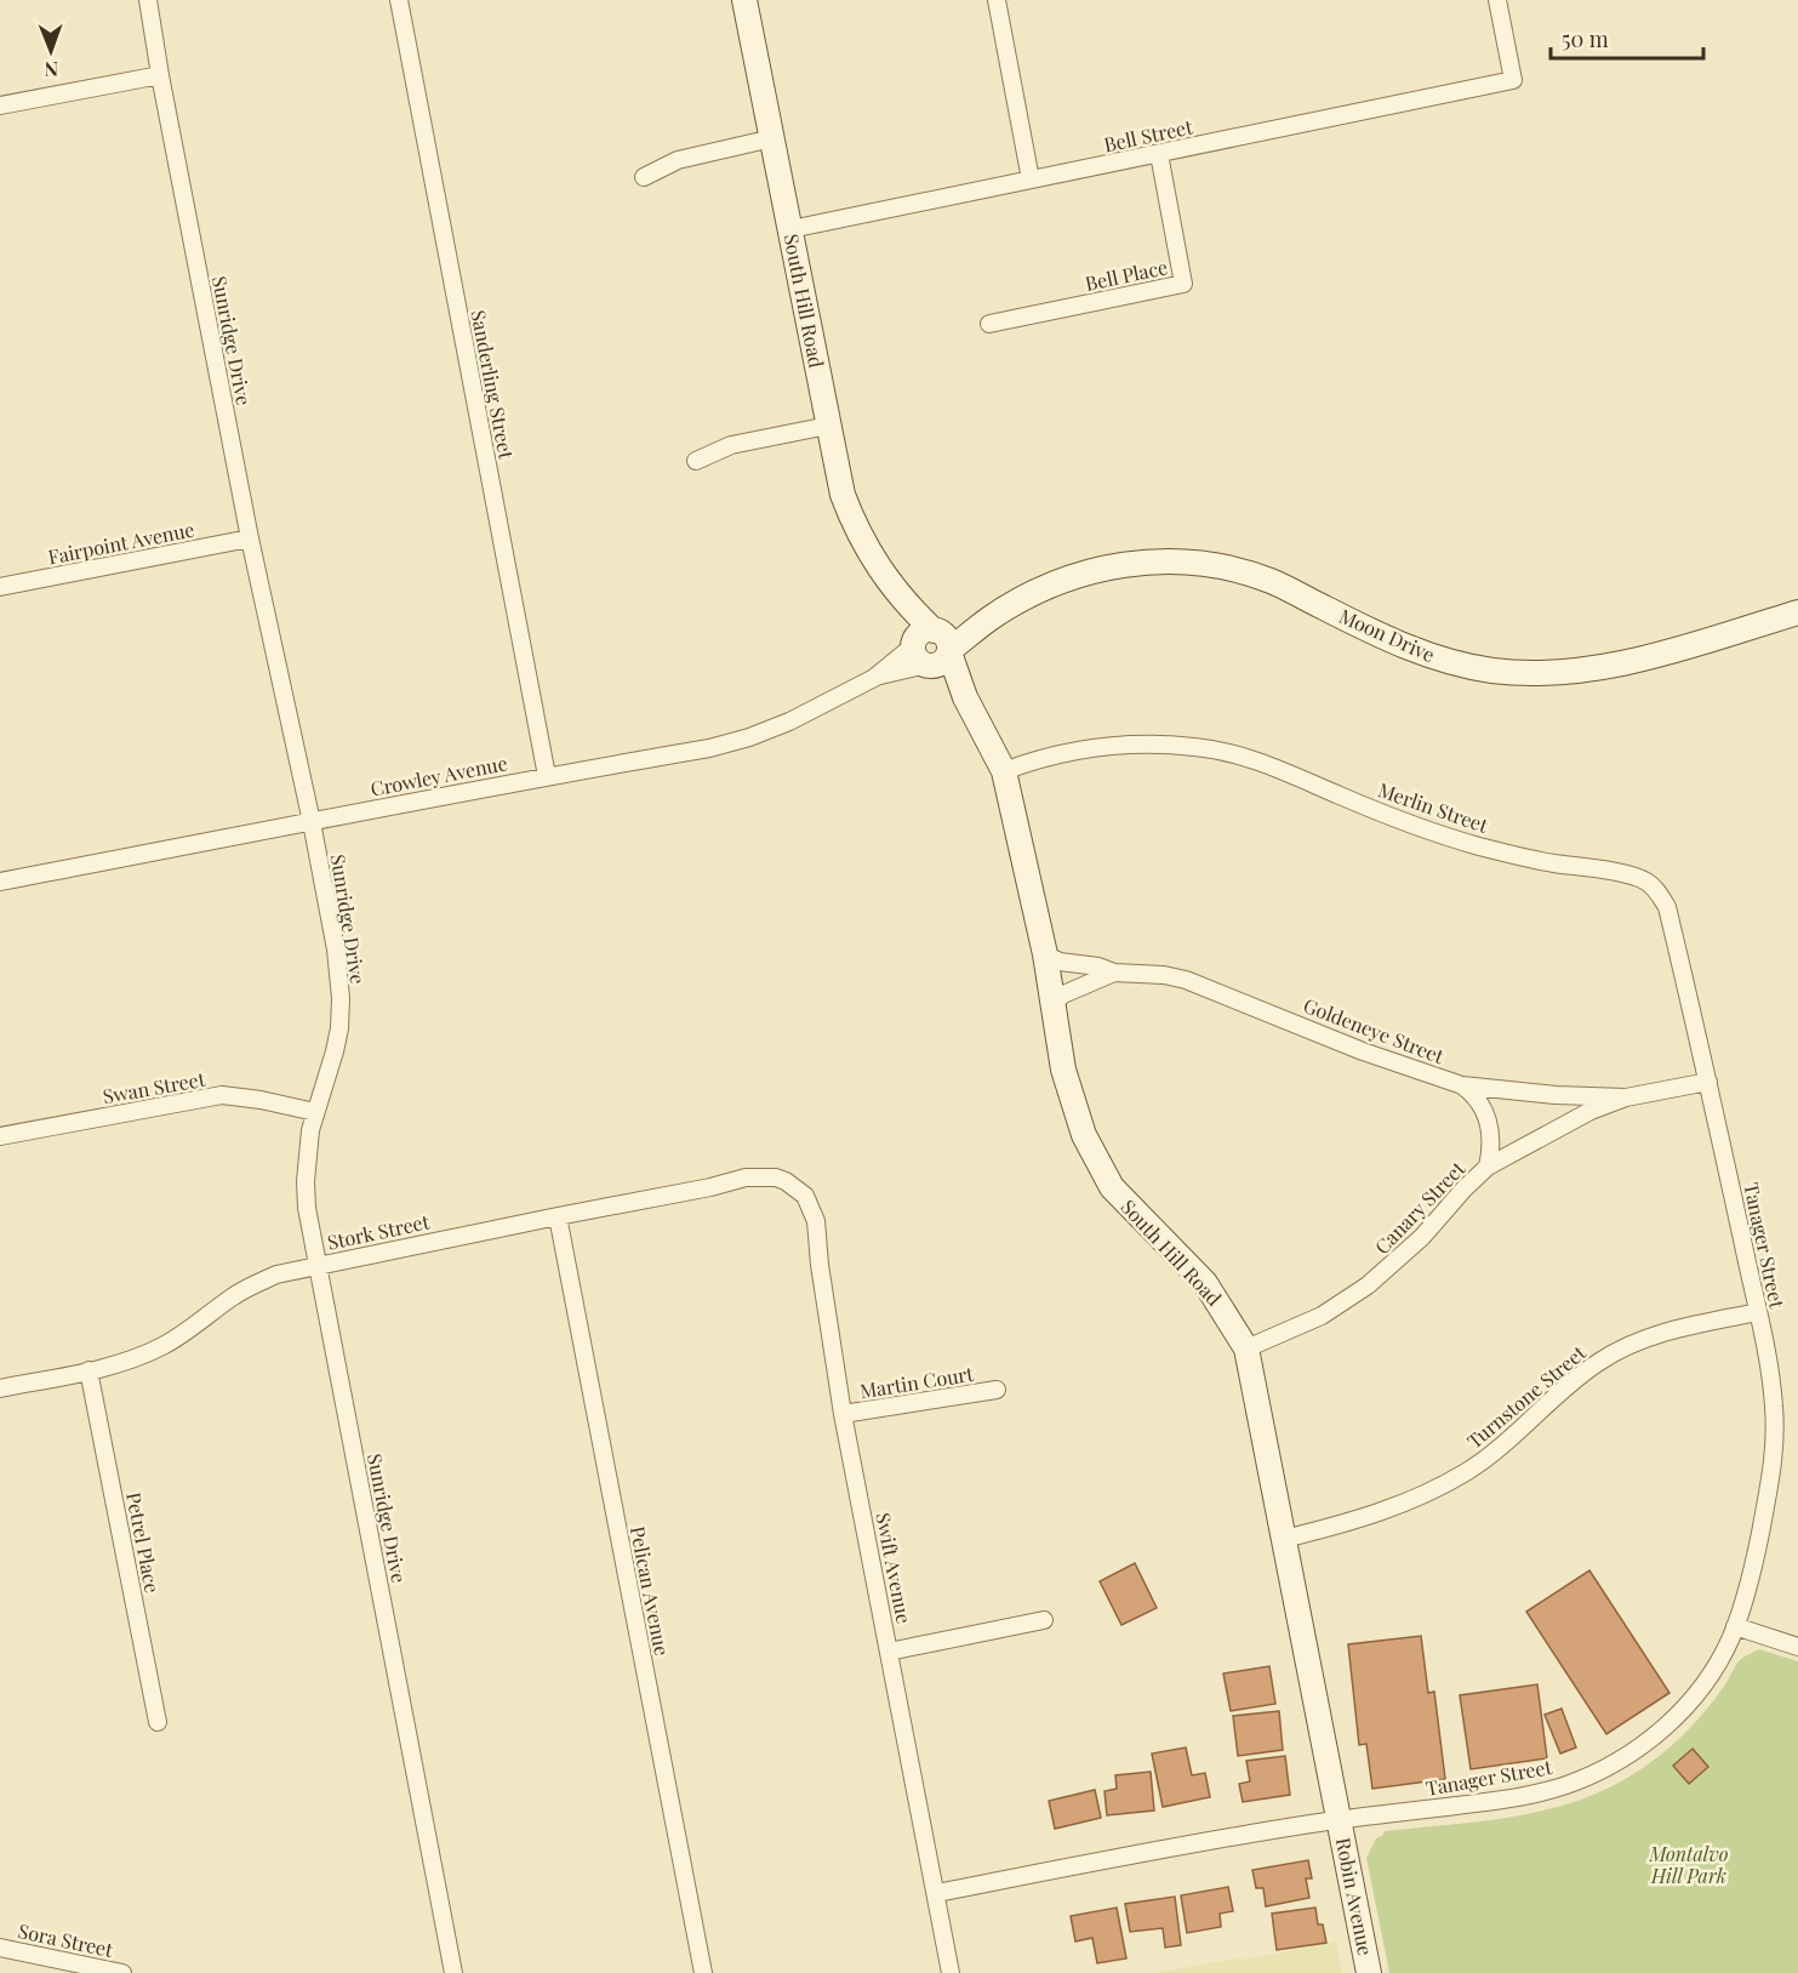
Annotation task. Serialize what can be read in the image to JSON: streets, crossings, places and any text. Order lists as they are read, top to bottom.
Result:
{
  "streets": {
    "street": [
      "Bell Street",
      "Bell Place",
      "South Hill Road",
      "Sunridge Drive",
      "Sanderling Street",
      "Fairpoint Avenue",
      "Moon Drive",
      "Crowley Avenue",
      "Merlin Street",
      "Goldeneye Street",
      "Swan Street",
      "Canary Street",
      "Stork Street",
      "Tanager Street",
      "Martin Court",
      "Turnstone Street",
      "Petrel Place",
      "Swift Avenue",
      "Pelican Avenue",
      "Robin Avenue",
      "Sora Street"
    ]
  },
  "crossings": [
    ["Bell Street", "Bell Place"],
    ["Bell Street", "South Hill Road"],
    ["South Hill Road", "Moon Drive"],
    ["South Hill Road", "Crowley Avenue"],
    ["South Hill Road", "Merlin Street"],
    ["South Hill Road", "Goldeneye Street"],
    ["South Hill Road", "Canary Street"],
    ["South Hill Road", "Tanager Street"],
    ["South Hill Road", "Turnstone Street"],
    ["South Hill Road", "Robin Avenue"],
    ["Sunridge Drive", "Fairpoint Avenue"],
    ["Sunridge Drive", "Crowley Avenue"],
    ["Sunridge Drive", "Swan Street"],
    ["Sunridge Drive", "Stork Street"],
    ["Sanderling Street", "Crowley Avenue"],
    ["Moon Drive", "Crowley Avenue"],
    ["Merlin Street", "Canary Street"],
    ["Merlin Street", "Tanager Street"],
    ["Goldeneye Street", "Canary Street"],
    ["Canary Street", "Tanager Street"],
    ["Stork Street", "Petrel Place"],
    ["Stork Street", "Swift Avenue"],
    ["Stork Street", "Pelican Avenue"],
    ["Tanager Street", "Turnstone Street"],
    ["Tanager Street", "Swift Avenue"],
    ["Tanager Street", "Robin Avenue"],
    ["Martin Court", "Swift Avenue"]
  ],
  "parks": ["Montalvo Hill Park"],
  "scale_bar": "50 m",
  "north": "bottom"
}
